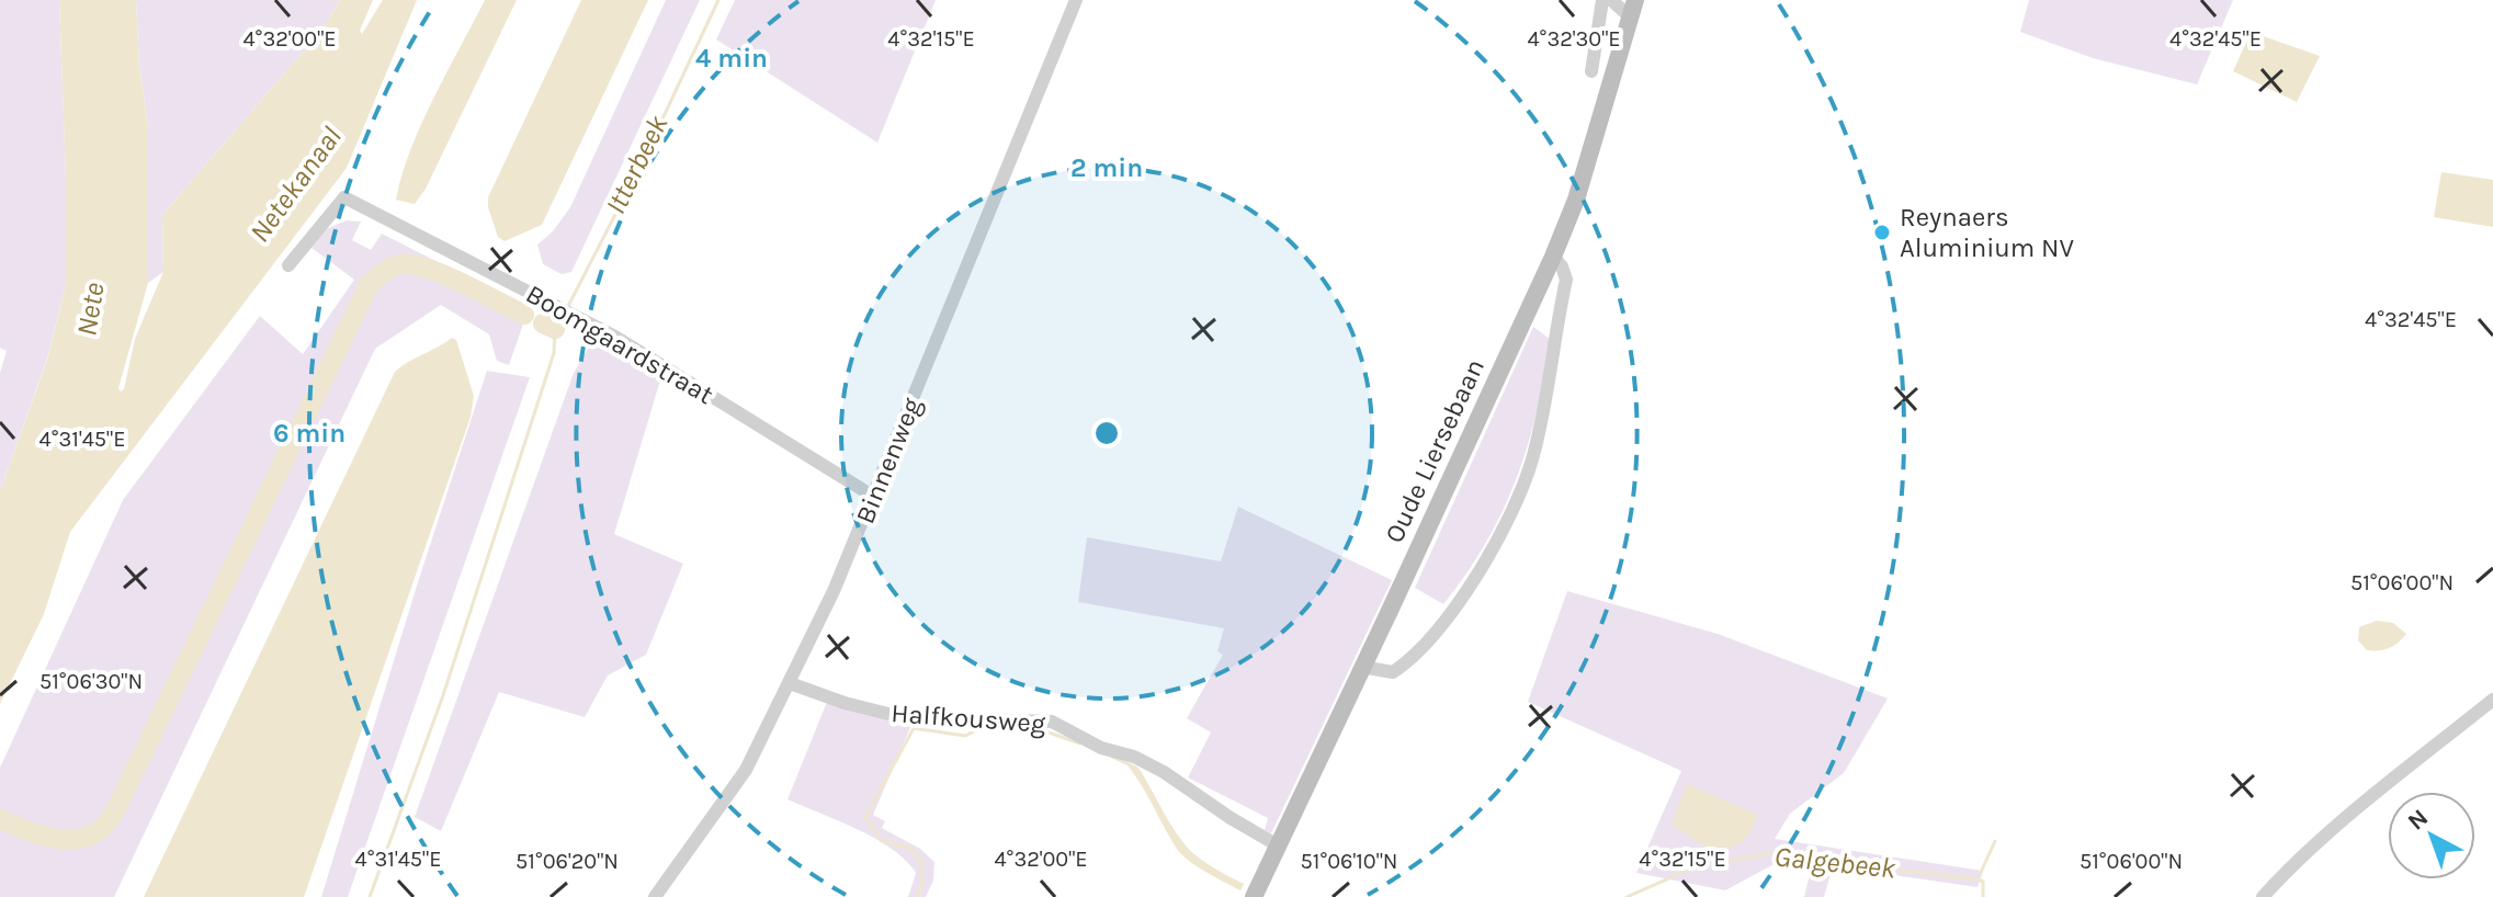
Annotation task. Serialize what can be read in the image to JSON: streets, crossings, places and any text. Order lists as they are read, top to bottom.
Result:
{
  "streets": {
    "main road": ["Oude Liersebaan"],
    "street": ["Boomgaardstraat", "Binnenweg", "Halfkousweg"]
  },
  "crossings": [
    ["Boomgaardstraat", "Binnenweg"],
    ["Oude Liersebaan", "Halfkousweg"],
    ["Binnenweg", "Halfkousweg"]
  ],
  "water": [
    "Itterbeek",
    "Netekanaal",
    "Nete",
    "Galgebeek"
  ],
  "places": ["Reynaers Aluminium NV"],
  "north": "top left",
  "coordinates": [
    "4°32'00\"E",
    "4°32'15\"E",
    "4°32'45\"E",
    "4°32'30\"E",
    "4°31'45\"E",
    "51°06'00\"N",
    "51°06'30\"N",
    "51°06'20\"N",
    "51°06'10\"N"
  ],
  "rings": ["4 min", "2 min", "6 min"]
}
